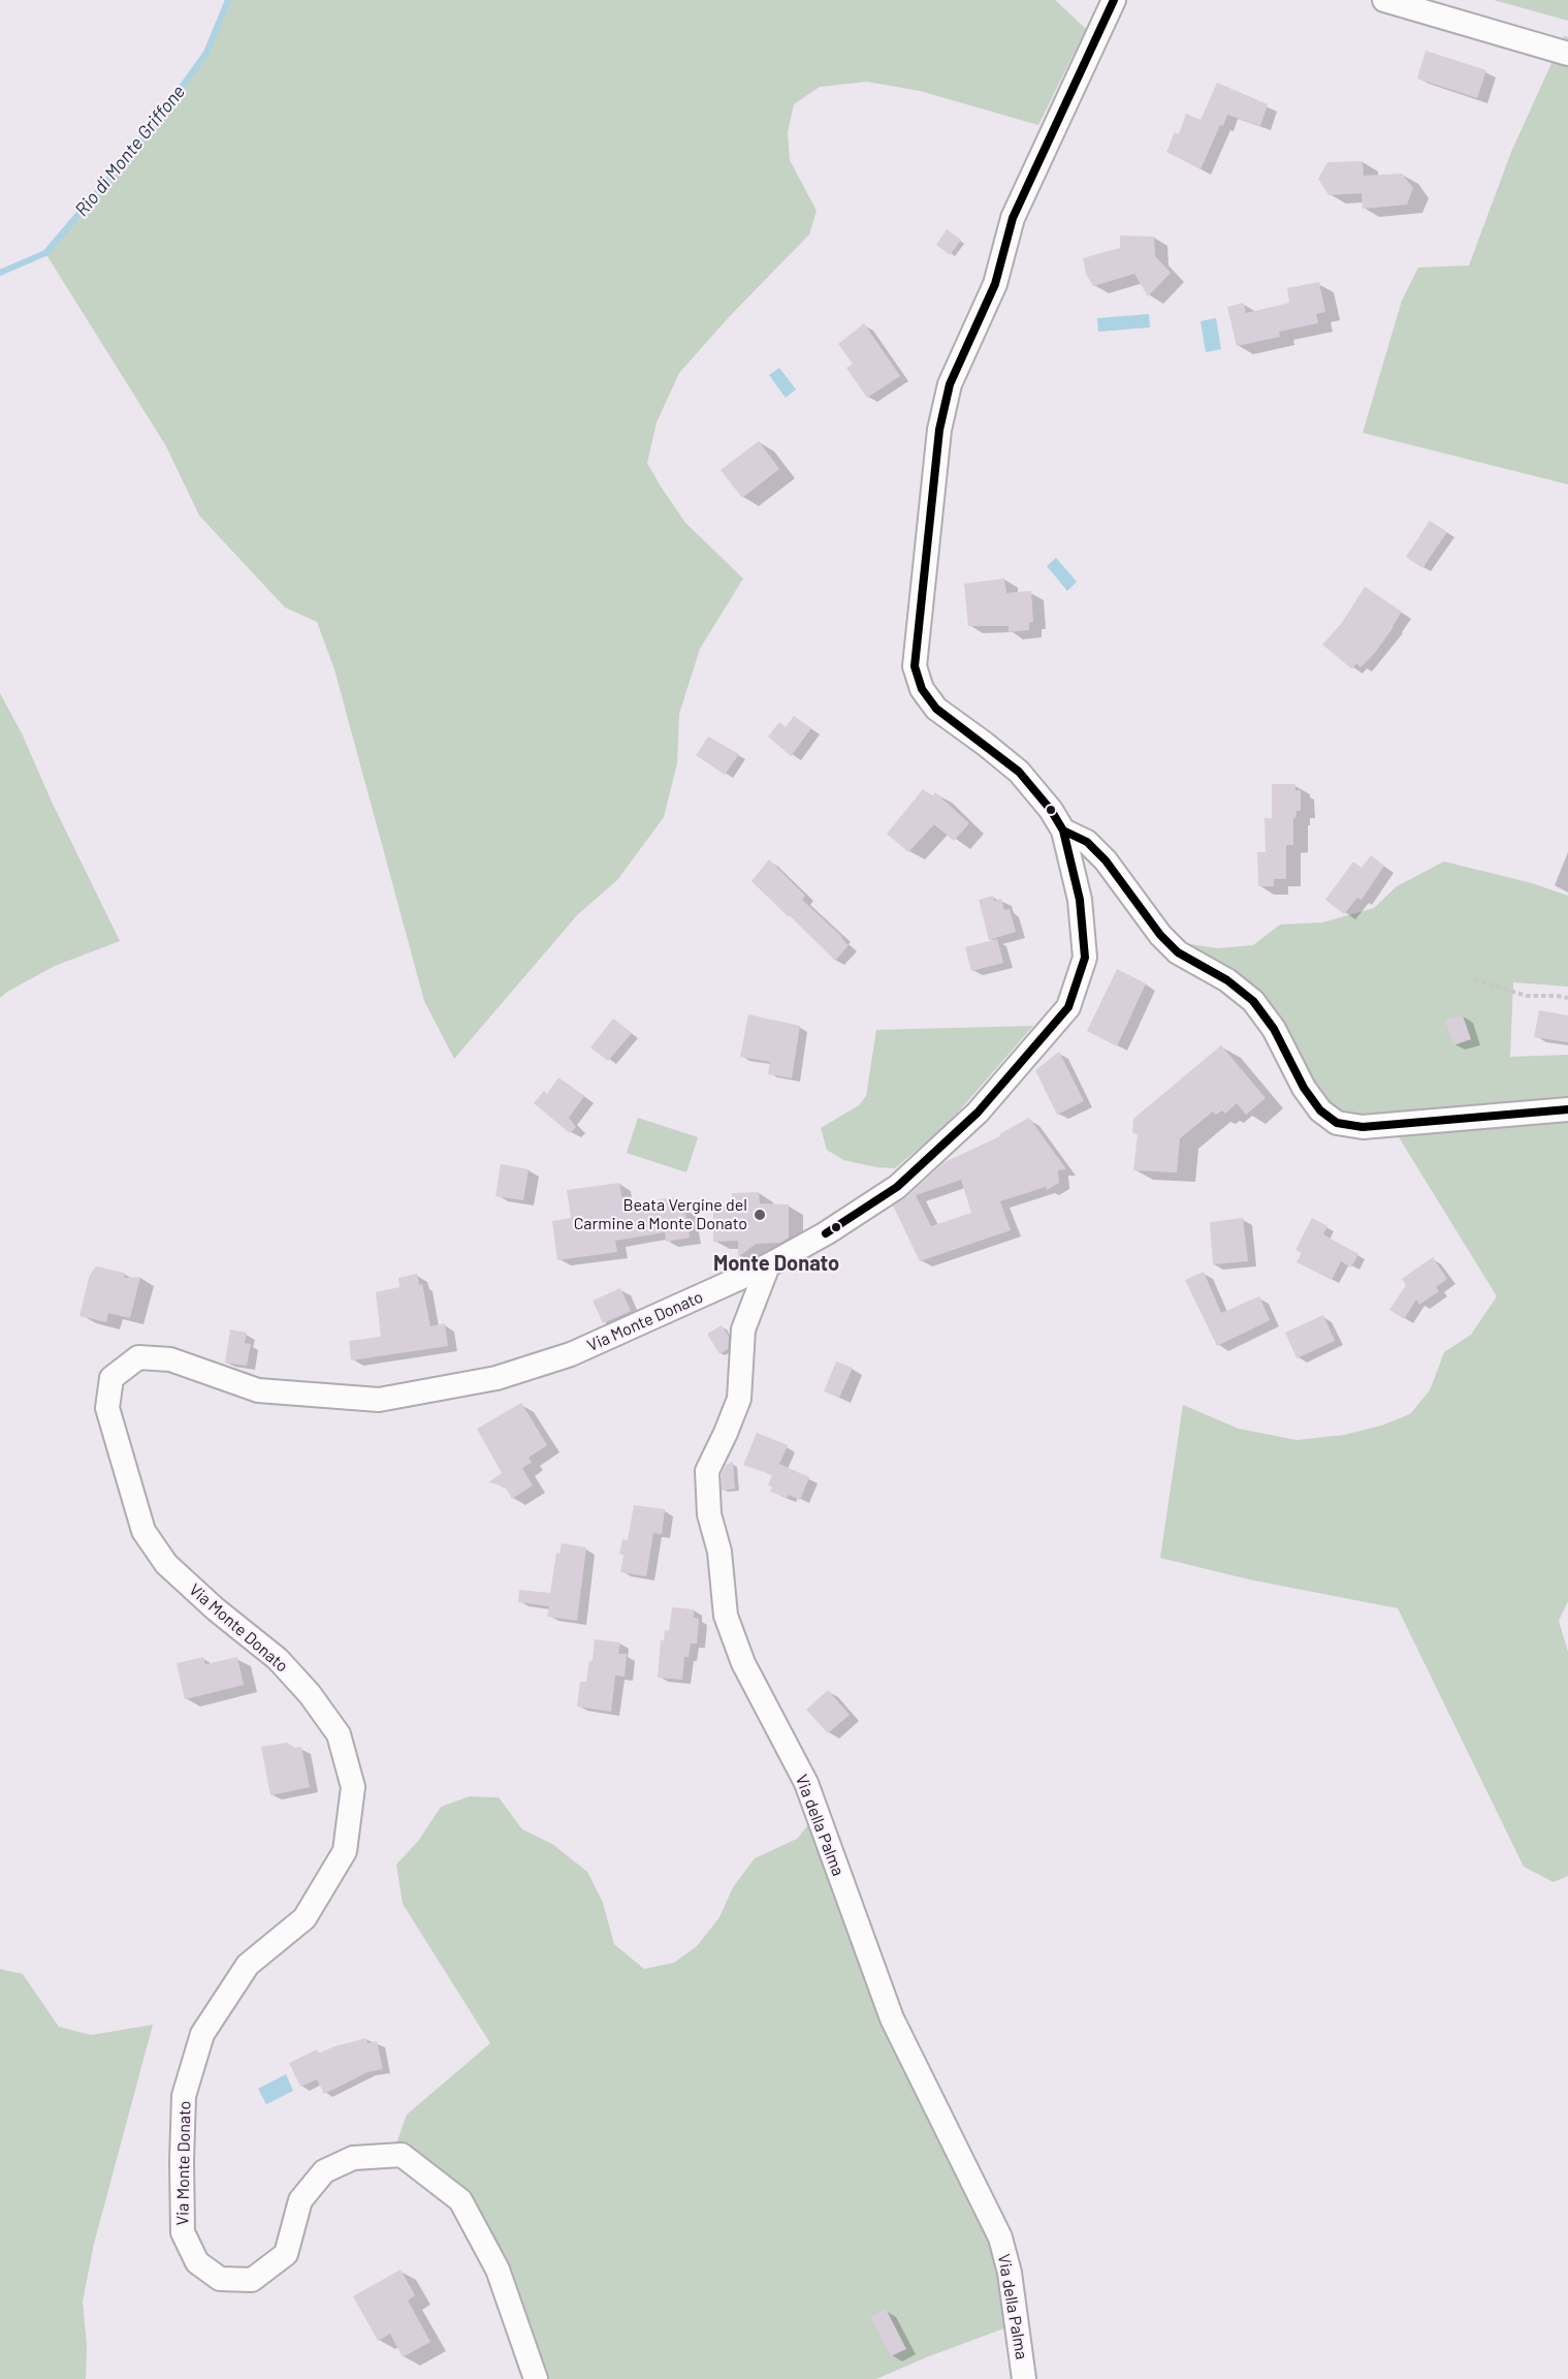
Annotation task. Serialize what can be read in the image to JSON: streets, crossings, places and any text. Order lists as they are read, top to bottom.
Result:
{
  "streets": {
    "street": ["Via Monte Donato", "Via della Palma"]
  },
  "crossings": [
    ["Via Monte Donato", "Via della Palma"]
  ],
  "districts": ["Monte Donato"],
  "water": ["Rio di Monte Griffone"],
  "places": ["Beata Vergine del Carmine a Monte Donato"]
}
